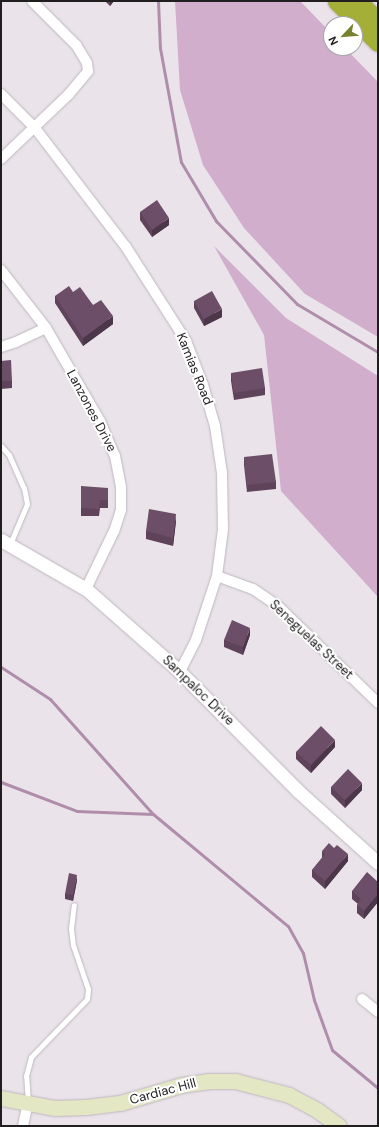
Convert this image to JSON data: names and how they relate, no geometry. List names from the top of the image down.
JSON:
{
  "streets": {
    "main road": ["Cardiac Hill"],
    "street": [
      "Kamias Road",
      "Lanzones Drive",
      "Seneguelas Street",
      "Sampaloc Drive"
    ]
  },
  "crossings": [
    ["Kamias Road", "Seneguelas Street"],
    ["Kamias Road", "Sampaloc Drive"],
    ["Lanzones Drive", "Sampaloc Drive"]
  ],
  "north": "bottom left"
}
